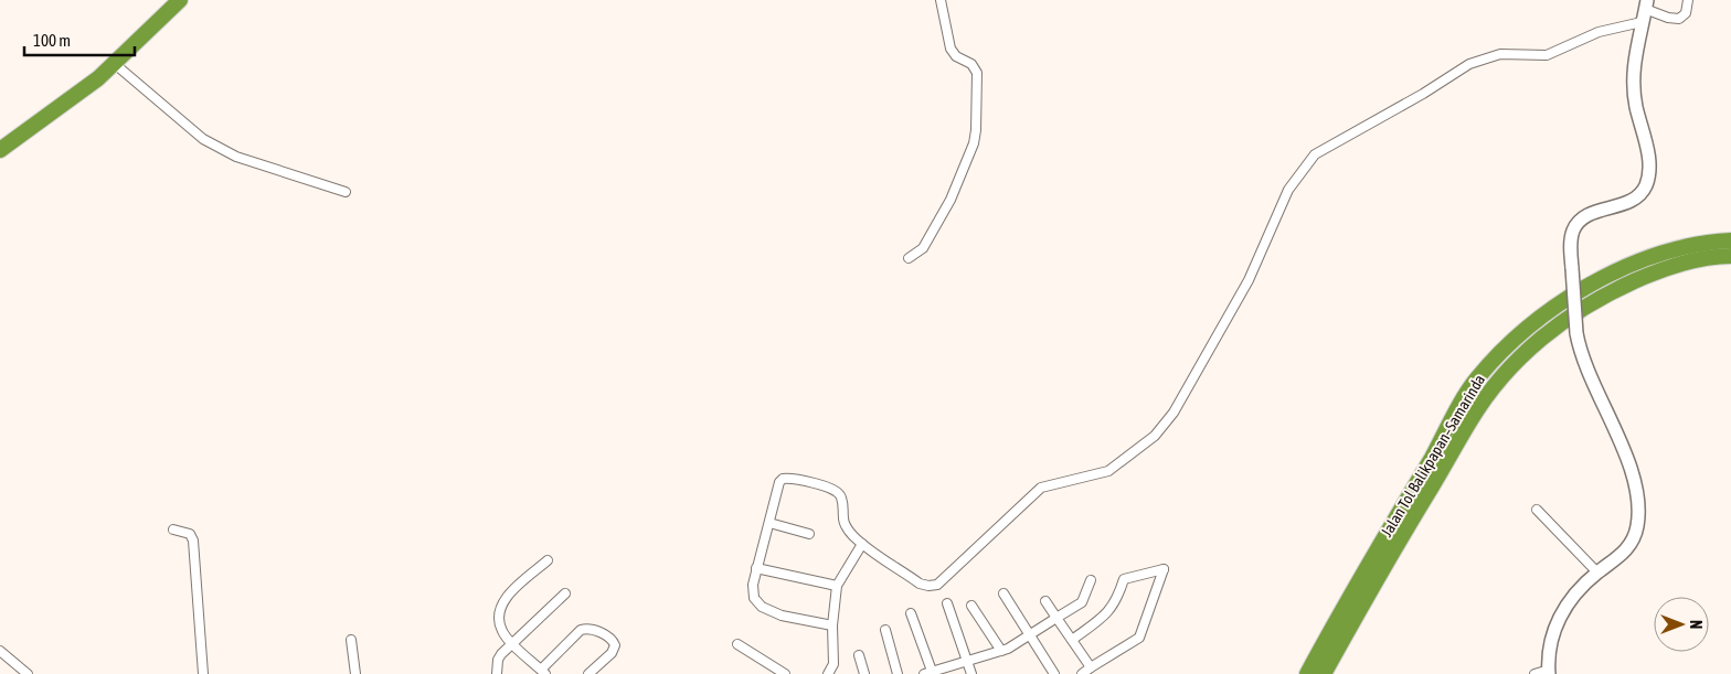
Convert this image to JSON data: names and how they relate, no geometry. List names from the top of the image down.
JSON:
{
  "streets": {
    "highway": ["Jalan Tol Balikpapan–Samarinda"]
  },
  "scale_bar": "100 m",
  "north": "right"
}
